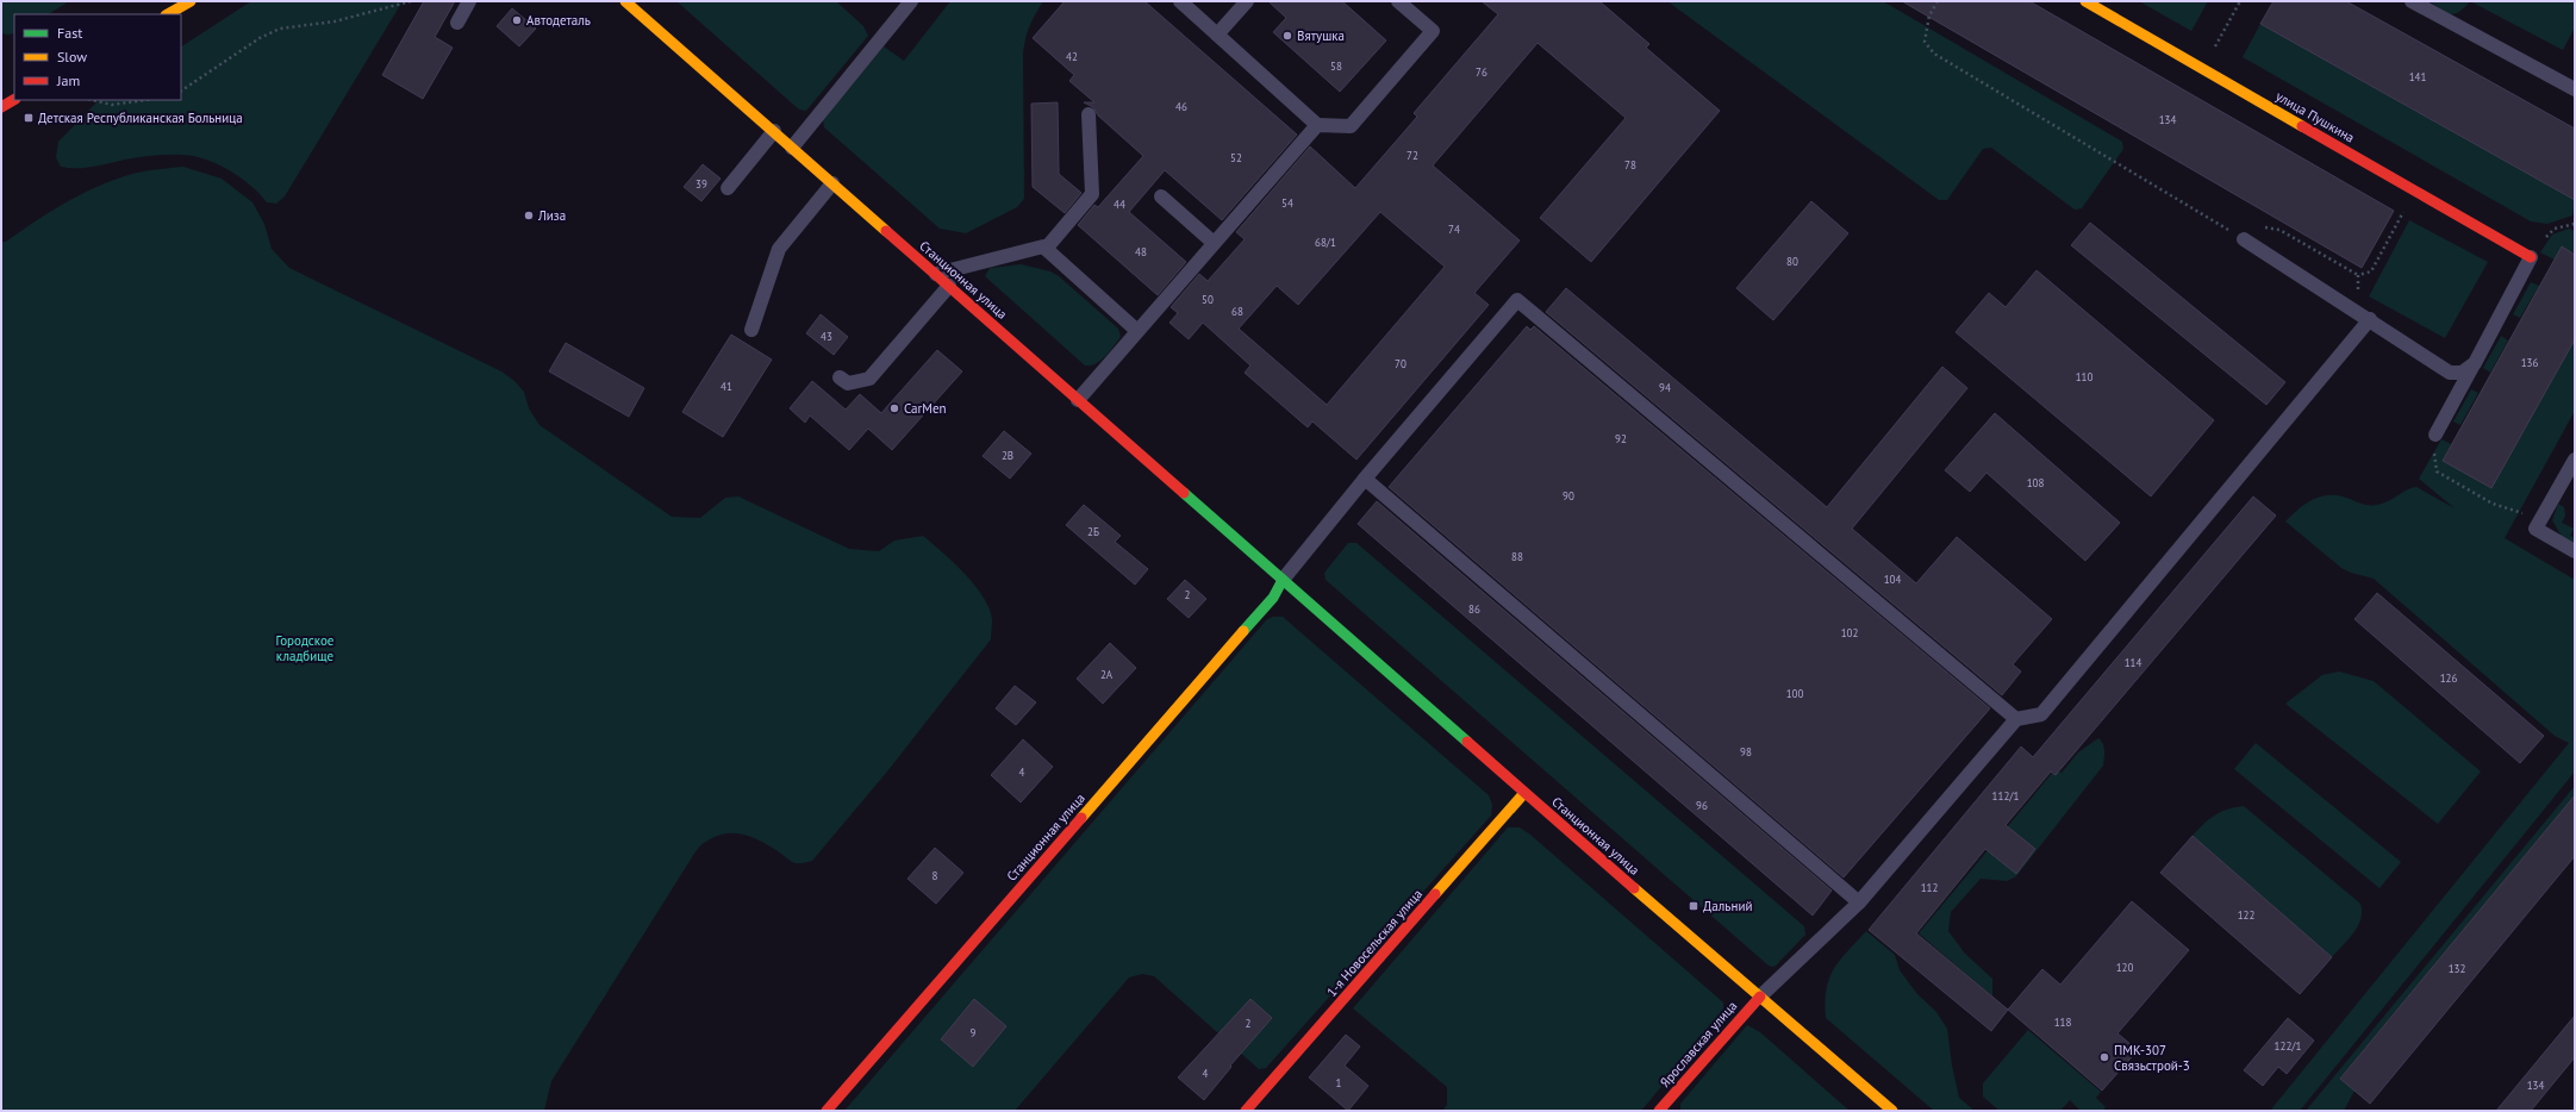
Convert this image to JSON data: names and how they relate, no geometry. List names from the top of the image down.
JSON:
{
  "streets": {
    "street": [
      "улица Пушкина",
      "Станционная улица",
      "1-я Новосельская улица",
      "Ярославская улица"
    ]
  },
  "crossings": [
    ["Станционная улица", "1-я Новосельская улица"],
    ["Станционная улица", "Ярославская улица"]
  ],
  "parks": ["Городское кладбище"],
  "places": {
    "other": [
      "Автодеталь",
      "Вятушка",
      "Лиза",
      "CarMen",
      "ПМК-307 Связьстрой-3"
    ],
    "transit": ["Детская Республиканская Больница", "Дальний"]
  },
  "house_numbers": [
    "42",
    "58",
    "76",
    "141",
    "46",
    "134",
    "72",
    "52",
    "78",
    "39",
    "54",
    "44",
    "74",
    "68/1",
    "48",
    "80",
    "50",
    "68",
    "43",
    "136",
    "70",
    "110",
    "41",
    "94",
    "92",
    "2В",
    "108",
    "90",
    "2Б",
    "88",
    "104",
    "2",
    "86",
    "102",
    "114",
    "2А",
    "126",
    "100",
    "98",
    "4",
    "112/1",
    "96",
    "8",
    "112",
    "122",
    "120",
    "132",
    "118",
    "2",
    "9",
    "122/1",
    "4",
    "1",
    "134"
  ],
  "legend": ["Fast", "Slow", "Jam"]
}
